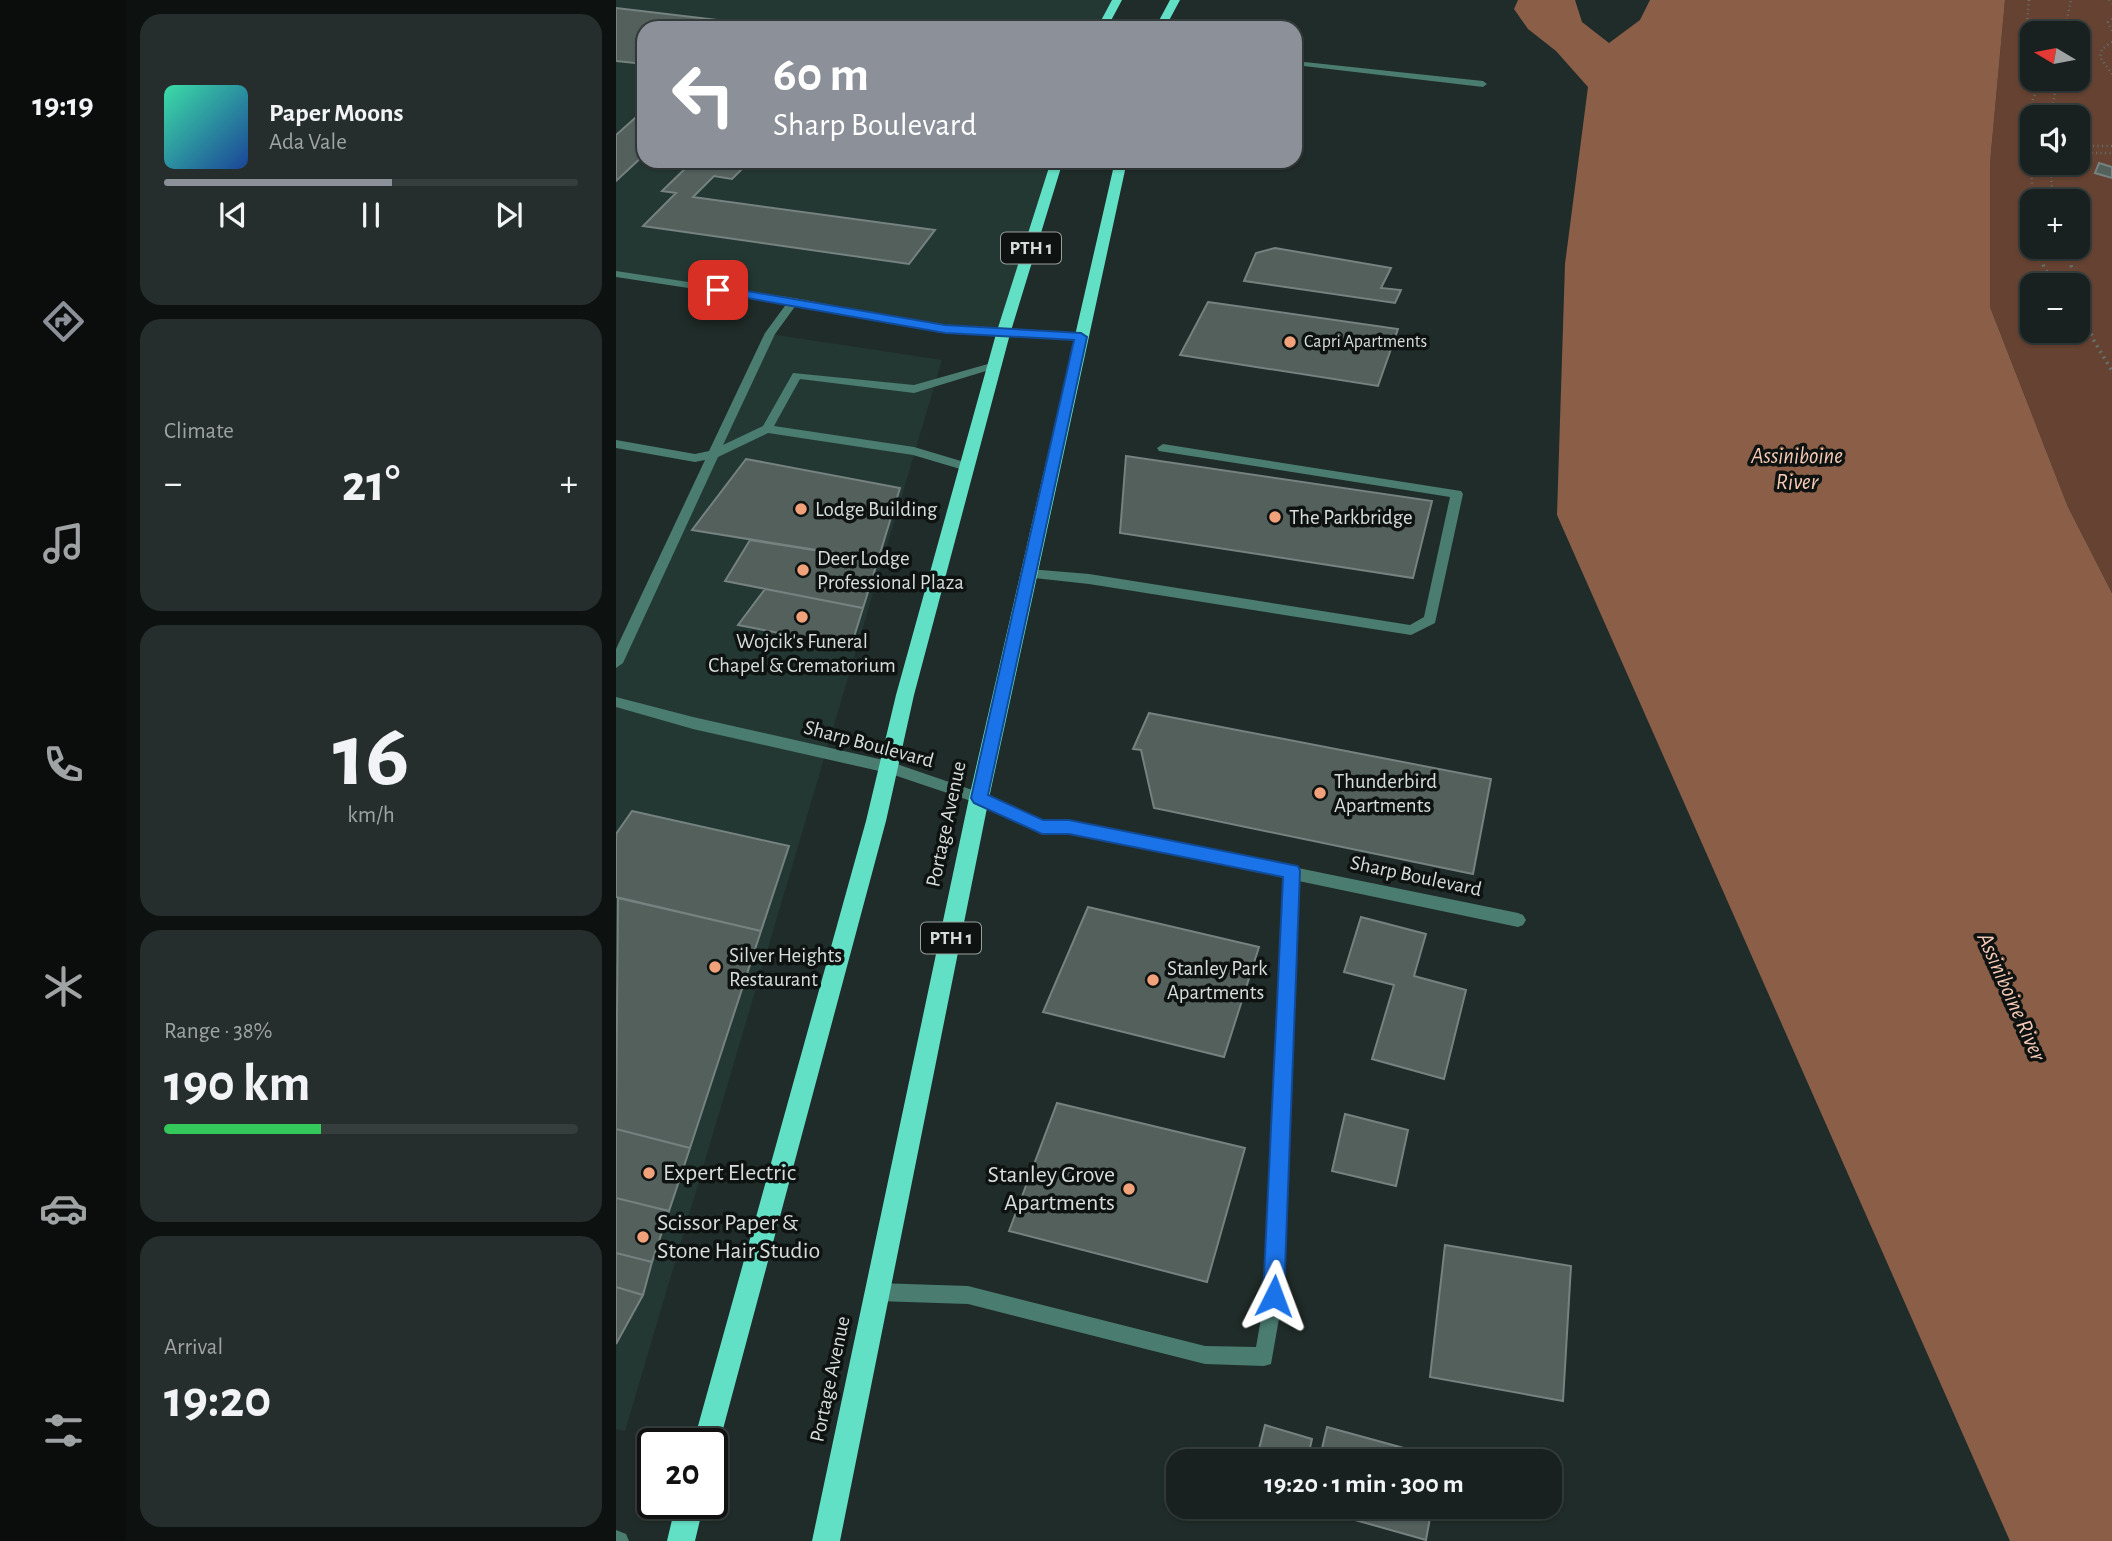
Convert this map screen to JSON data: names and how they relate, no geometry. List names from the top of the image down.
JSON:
{
  "streets": {
    "highway": ["PTH 1", "Portage Avenue"],
    "street": ["Sharp Boulevard"]
  },
  "crossings": [
    ["PTH 1", "Sharp Boulevard"],
    ["Sharp Boulevard", "Portage Avenue"]
  ],
  "water": ["Assiniboine River"],
  "places": [
    "Capri Apartments",
    "Lodge Building",
    "The Parkbridge",
    "Deer Lodge Professional Plaza",
    "Wojcik's Funeral Chapel & Crematorium",
    "Thunderbird Apartments",
    "Silver Heights Restaurant",
    "Stanley Park Apartments",
    "Expert Electric",
    "Stanley Grove Apartments",
    "Scissor Paper & Stone Hair Studio"
  ],
  "north": "left",
  "page": {
    "tabs": "19:19",
    "map_buttons": ["+", "−"],
    "turn": ["60 m", "Sharp Boulevard"],
    "song": ["Paper Moons", "Ada Vale"],
    "tile": [
      "Climate",
      ["16", "km/h"],
      ["Range · 38%", "190 km"],
      ["Arrival", "19:20"]
    ],
    "heat": ["−", "21°", "+"],
    "limit": "20",
    "trip": "19:20 · 1 min · 300 m"
  }
}
